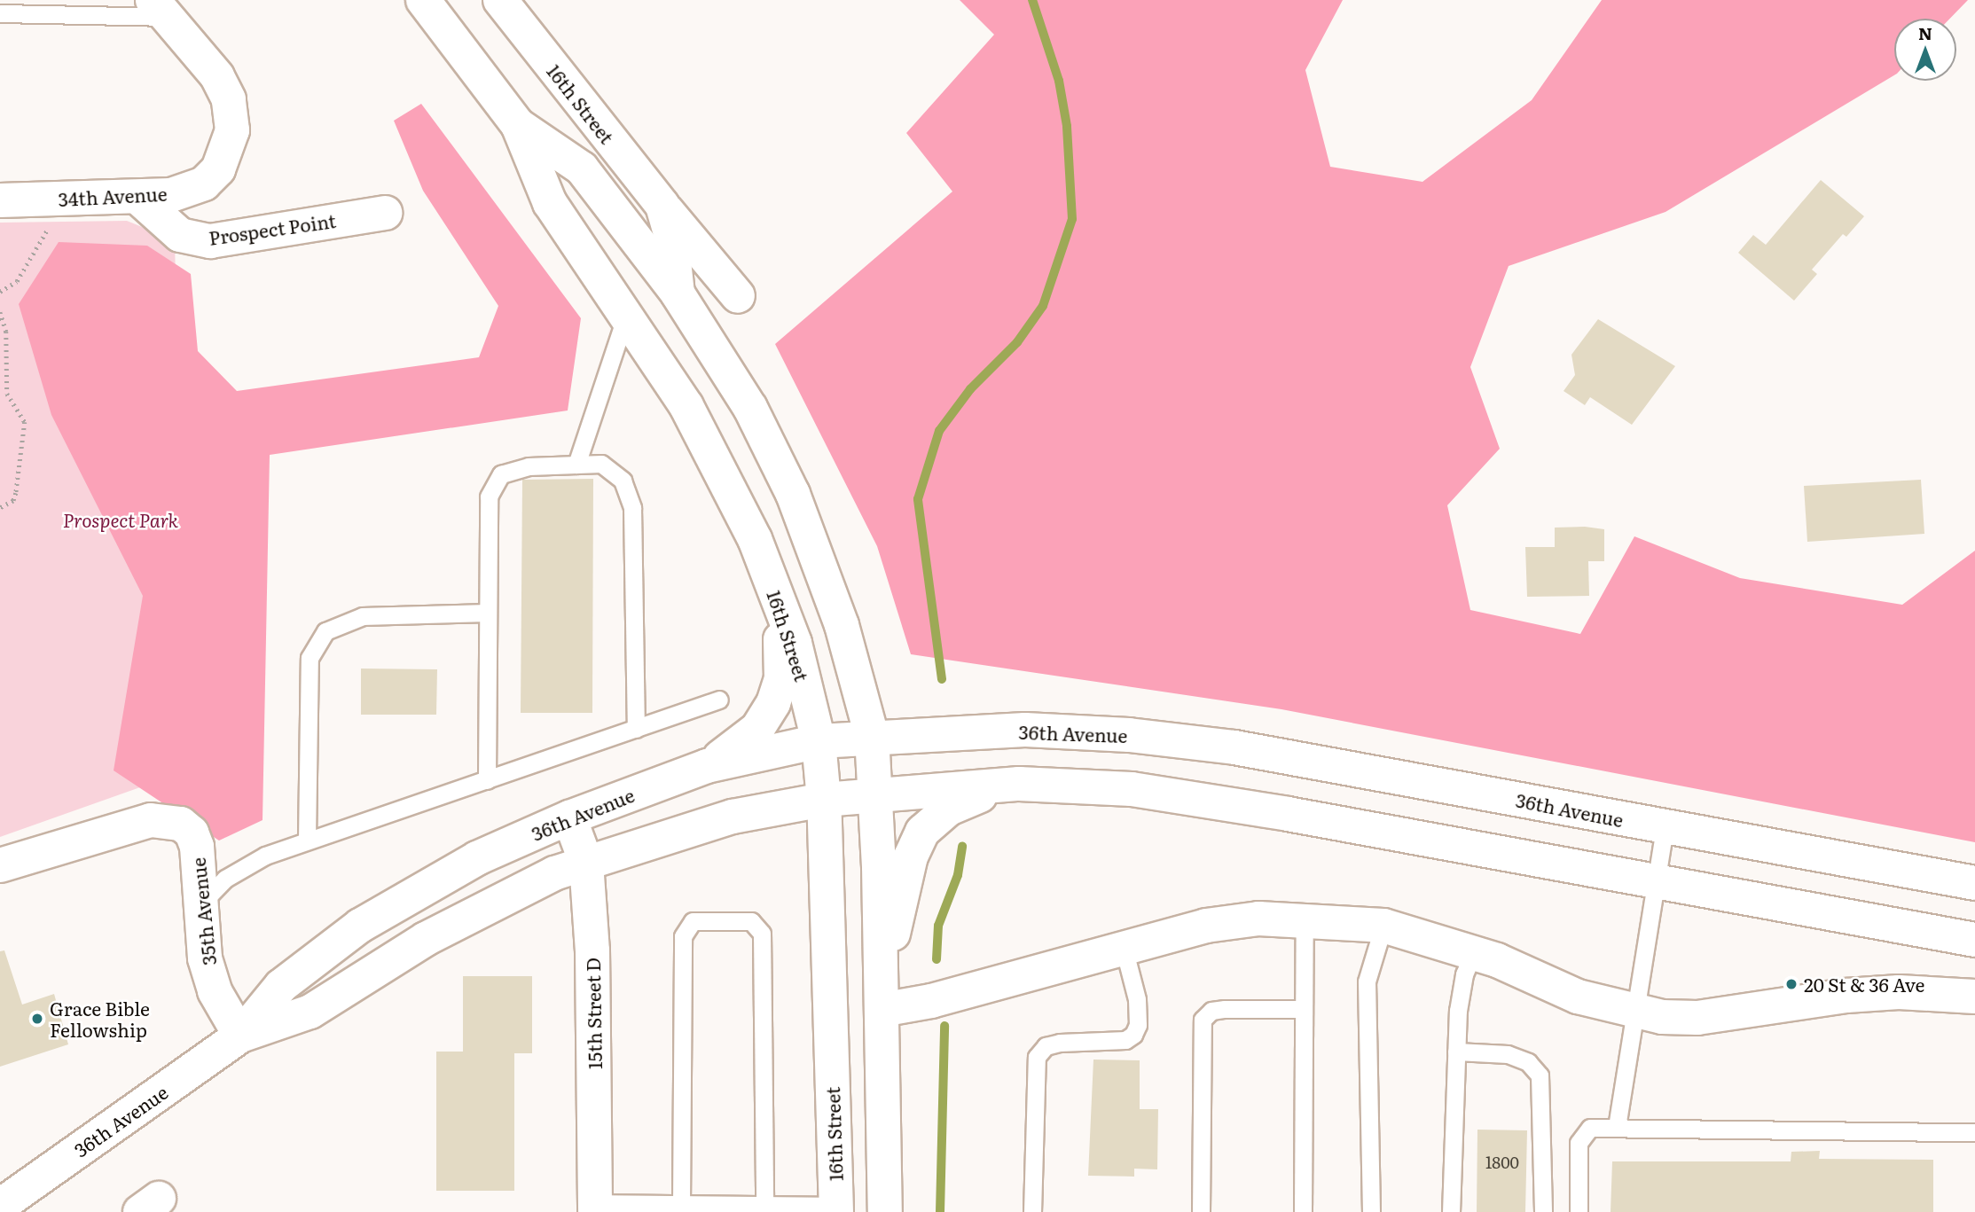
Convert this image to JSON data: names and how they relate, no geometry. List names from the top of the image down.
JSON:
{
  "streets": {
    "street": [
      "16th Street",
      "34th Avenue",
      "Prospect Point",
      "36th Avenue",
      "35th Avenue",
      "15th Street D"
    ]
  },
  "crossings": [
    ["16th Street", "36th Avenue"],
    ["34th Avenue", "Prospect Point"],
    ["36th Avenue", "35th Avenue"],
    ["36th Avenue", "15th Street D"]
  ],
  "parks": ["Prospect Park"],
  "places": ["20 St & 36 Ave", "Grace Bible Fellowship"],
  "house_numbers": ["1800"],
  "north": "top"
}
